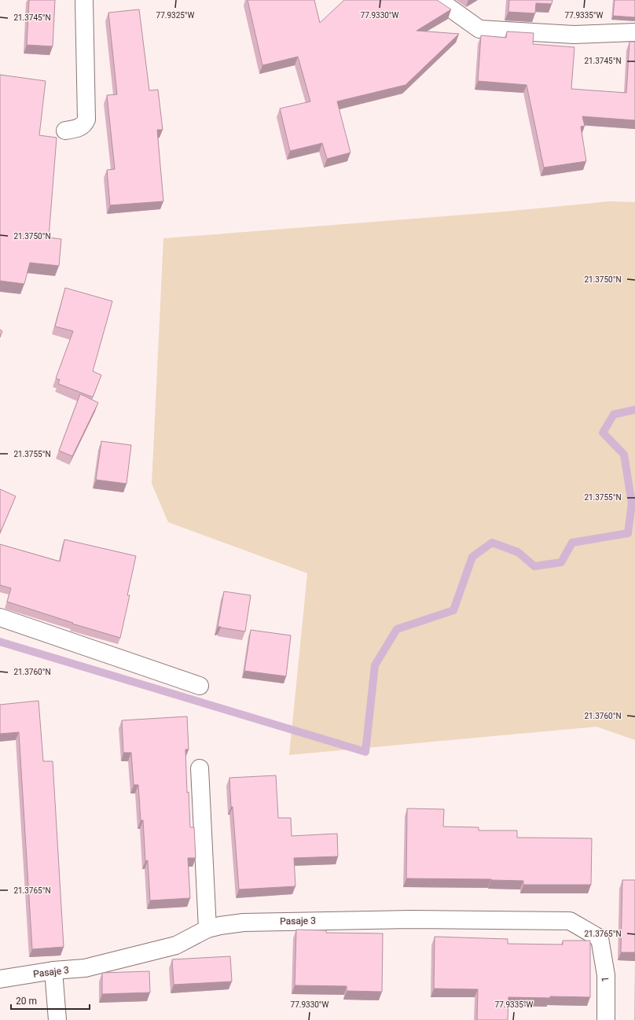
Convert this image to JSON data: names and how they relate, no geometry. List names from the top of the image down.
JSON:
{
  "streets": {
    "street": ["Pasaje 3", "1"]
  },
  "crossings": [
    ["Pasaje 3", "1"]
  ],
  "scale_bar": "20 m",
  "coordinates": [
    "77.9325°W",
    "77.9330°W",
    "77.9335°W",
    "21.3745°N",
    "21.3750°N",
    "21.3755°N",
    "21.3760°N",
    "21.3765°N"
  ]
}
